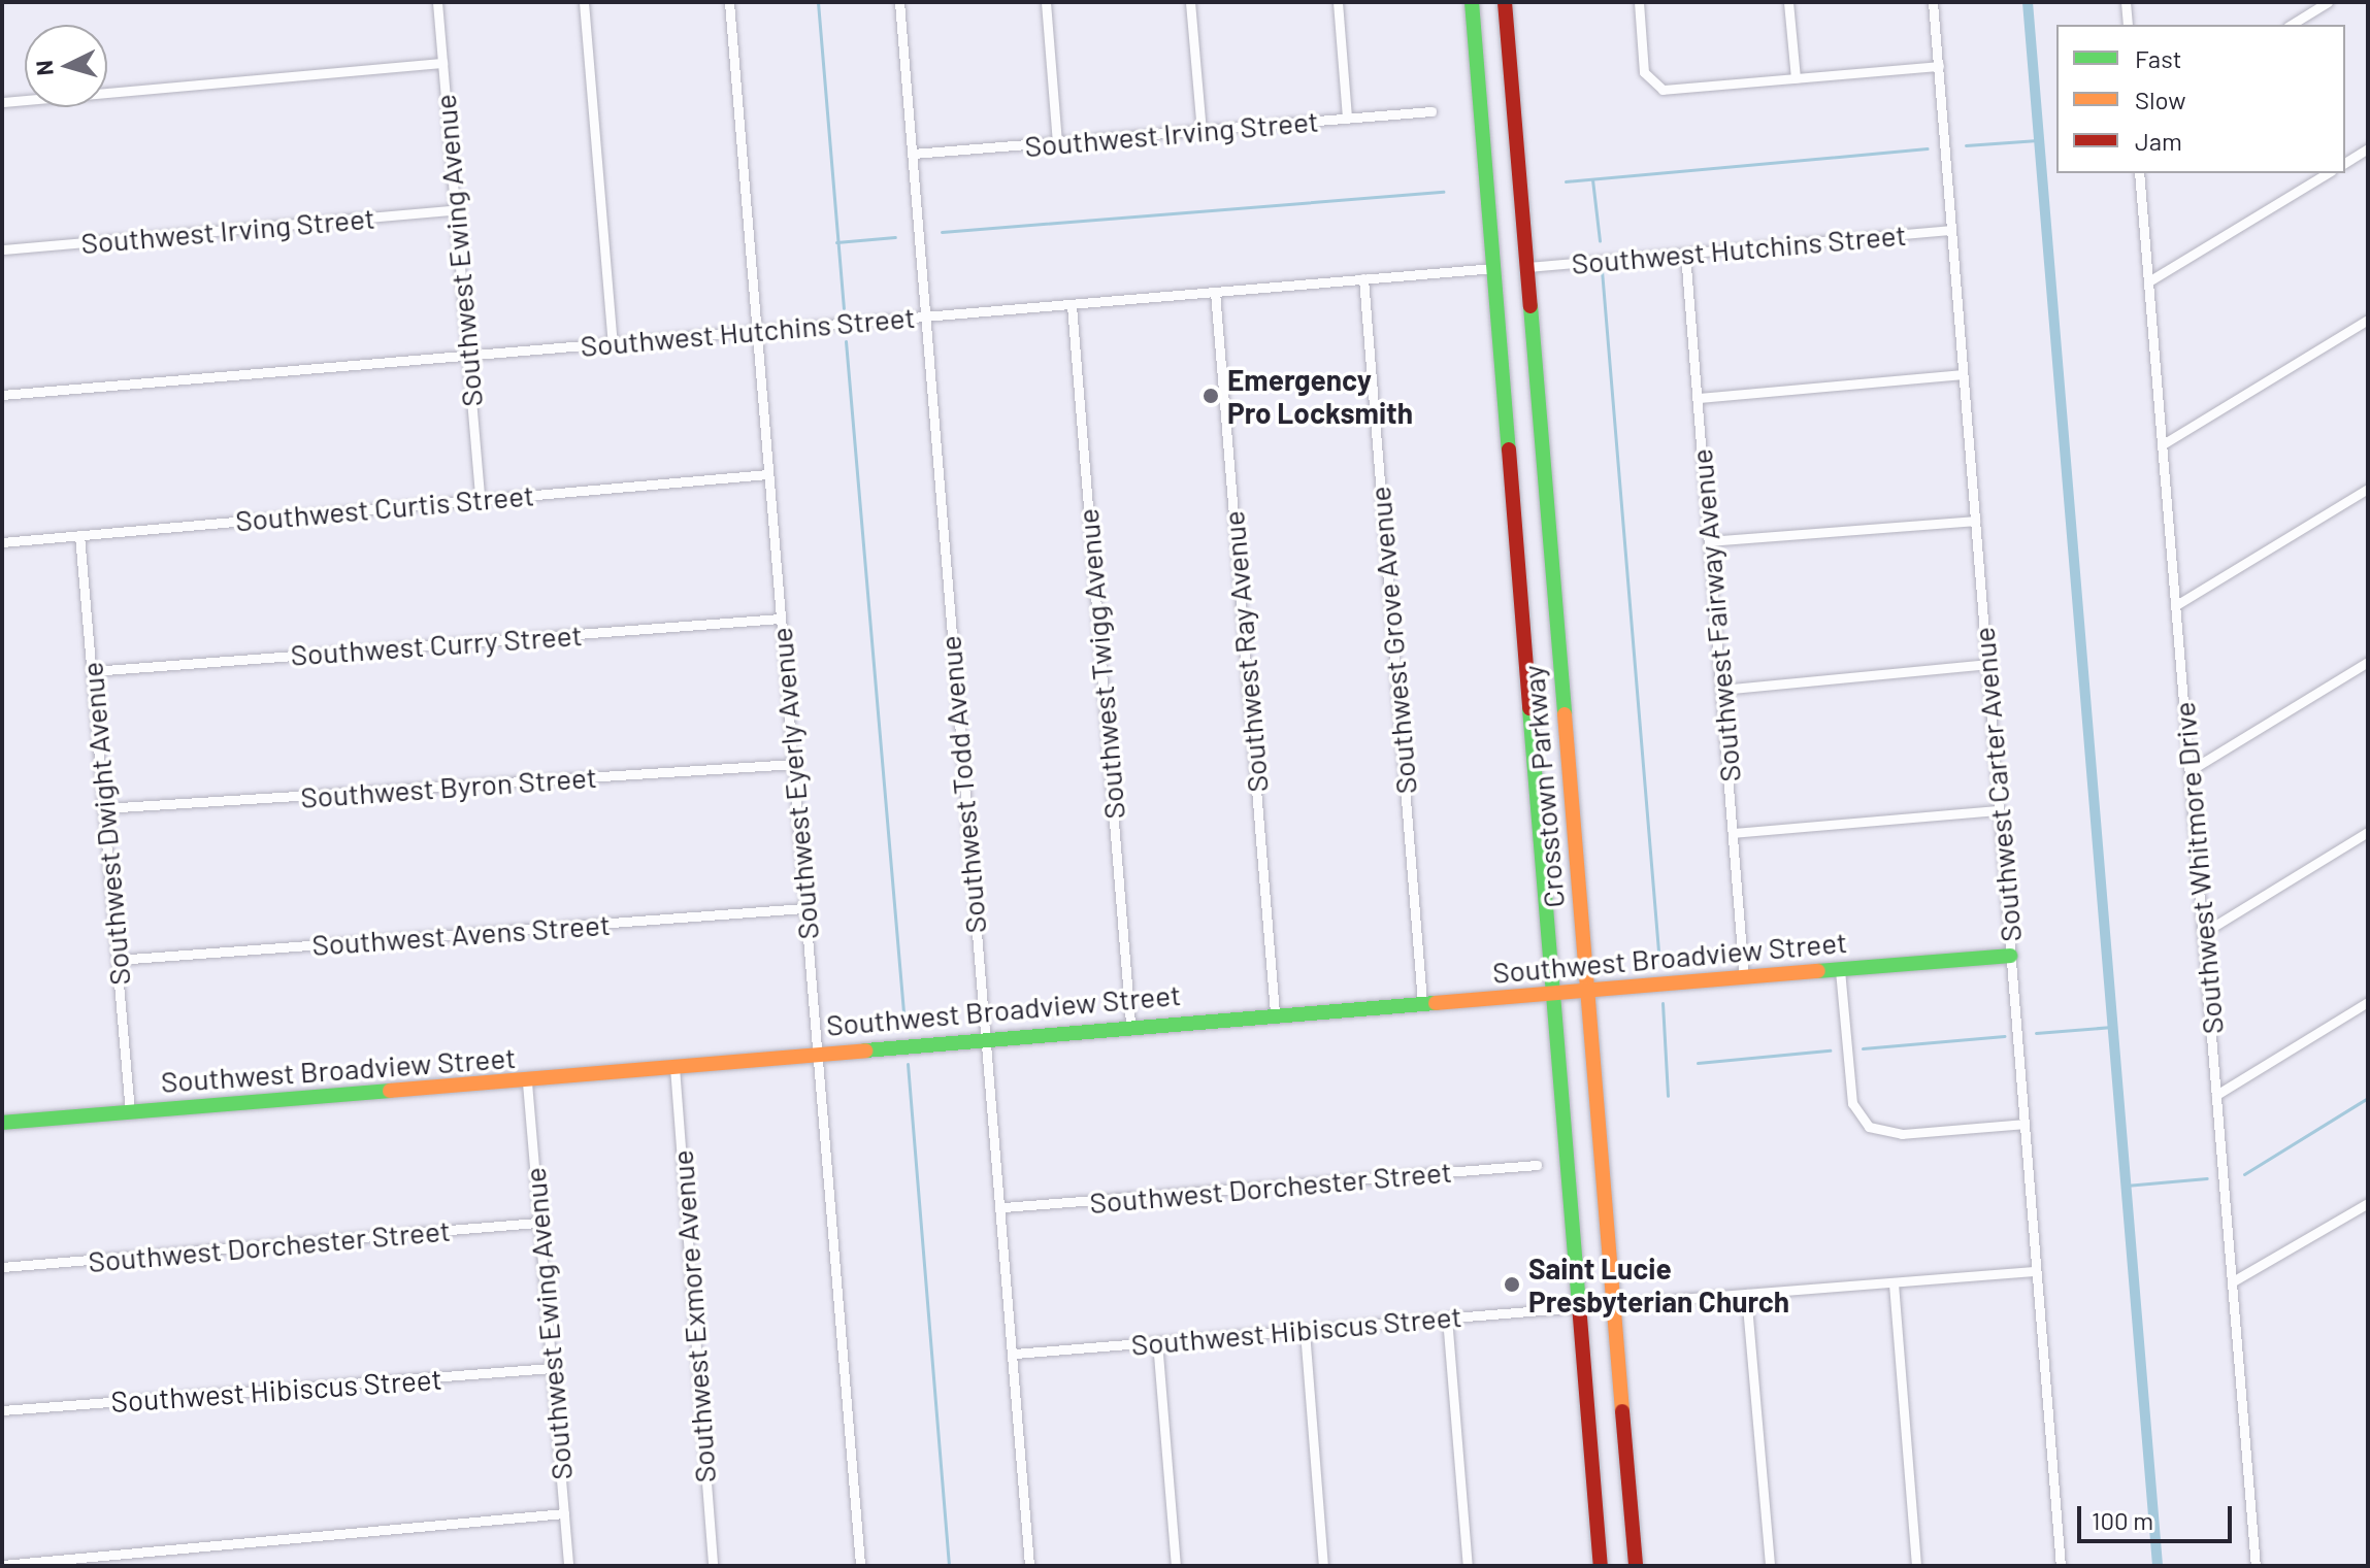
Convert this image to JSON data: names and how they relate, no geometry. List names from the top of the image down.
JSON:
{
  "streets": {
    "main road": ["Crosstown Parkway", "Southwest Broadview Street"],
    "street": [
      "Southwest Irving Street",
      "Southwest Hutchins Street",
      "Southwest Ewing Avenue",
      "Southwest Curtis Street",
      "Southwest Fairway Avenue",
      "Southwest Grove Avenue",
      "Southwest Curry Street",
      "Southwest Ray Avenue",
      "Southwest Twigg Avenue",
      "Southwest Eyerly Avenue",
      "Southwest Todd Avenue",
      "Southwest Carter Avenue",
      "Southwest Byron Street",
      "Southwest Dwight Avenue",
      "Southwest Whitmore Drive",
      "Southwest Avens Street",
      "Southwest Dorchester Street",
      "Southwest Exmore Avenue",
      "Southwest Hibiscus Street"
    ]
  },
  "crossings": [
    ["Southwest Irving Street", "Southwest Ewing Avenue"],
    ["Southwest Irving Street", "Southwest Todd Avenue"],
    ["Southwest Hutchins Street", "Southwest Ewing Avenue"],
    ["Southwest Hutchins Street", "Southwest Fairway Avenue"],
    ["Southwest Hutchins Street", "Southwest Grove Avenue"],
    ["Southwest Hutchins Street", "Southwest Ray Avenue"],
    ["Southwest Hutchins Street", "Southwest Twigg Avenue"],
    ["Southwest Hutchins Street", "Southwest Eyerly Avenue"],
    ["Southwest Hutchins Street", "Southwest Todd Avenue"],
    ["Southwest Hutchins Street", "Southwest Carter Avenue"],
    ["Southwest Hutchins Street", "Crosstown Parkway"],
    ["Southwest Ewing Avenue", "Southwest Curtis Street"],
    ["Southwest Ewing Avenue", "Southwest Broadview Street"],
    ["Southwest Ewing Avenue", "Southwest Dorchester Street"],
    ["Southwest Ewing Avenue", "Southwest Hibiscus Street"],
    ["Southwest Curtis Street", "Southwest Eyerly Avenue"],
    ["Southwest Curtis Street", "Southwest Dwight Avenue"],
    ["Southwest Fairway Avenue", "Southwest Broadview Street"],
    ["Southwest Grove Avenue", "Southwest Broadview Street"],
    ["Southwest Curry Street", "Southwest Eyerly Avenue"],
    ["Southwest Curry Street", "Southwest Dwight Avenue"],
    ["Southwest Ray Avenue", "Southwest Broadview Street"],
    ["Southwest Twigg Avenue", "Southwest Broadview Street"],
    ["Southwest Eyerly Avenue", "Southwest Byron Street"],
    ["Southwest Eyerly Avenue", "Southwest Avens Street"],
    ["Southwest Eyerly Avenue", "Southwest Broadview Street"],
    ["Southwest Todd Avenue", "Southwest Broadview Street"],
    ["Southwest Todd Avenue", "Southwest Dorchester Street"],
    ["Southwest Todd Avenue", "Southwest Hibiscus Street"],
    ["Southwest Carter Avenue", "Southwest Broadview Street"],
    ["Southwest Byron Street", "Southwest Dwight Avenue"],
    ["Crosstown Parkway", "Southwest Broadview Street"],
    ["Crosstown Parkway", "Southwest Hibiscus Street"],
    ["Southwest Dwight Avenue", "Southwest Avens Street"],
    ["Southwest Dwight Avenue", "Southwest Broadview Street"],
    ["Southwest Broadview Street", "Southwest Exmore Avenue"]
  ],
  "places": ["Emergency Pro Locksmith", "Saint Lucie Presbyterian Church"],
  "legend": ["Fast", "Slow", "Jam"],
  "scale_bar": "100 m",
  "north": "left"
}
